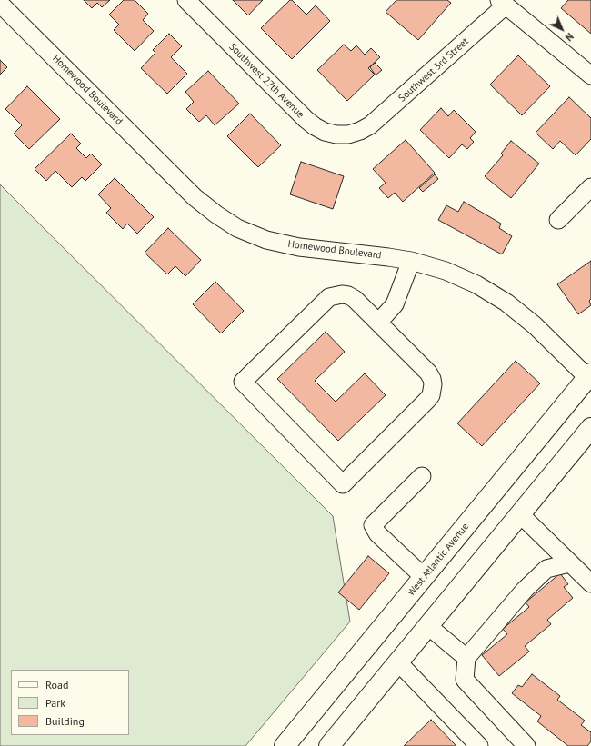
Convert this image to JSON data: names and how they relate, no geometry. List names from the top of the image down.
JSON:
{
  "streets": {
    "main road": ["West Atlantic Avenue"],
    "street": ["Southwest 3rd Street", "Southwest 27th Avenue", "Homewood Boulevard"]
  },
  "crossings": [
    ["Southwest 3rd Street", "Southwest 27th Avenue"],
    ["Homewood Boulevard", "West Atlantic Avenue"]
  ],
  "legend": ["Road", "Park", "Building"],
  "north": "bottom right"
}
